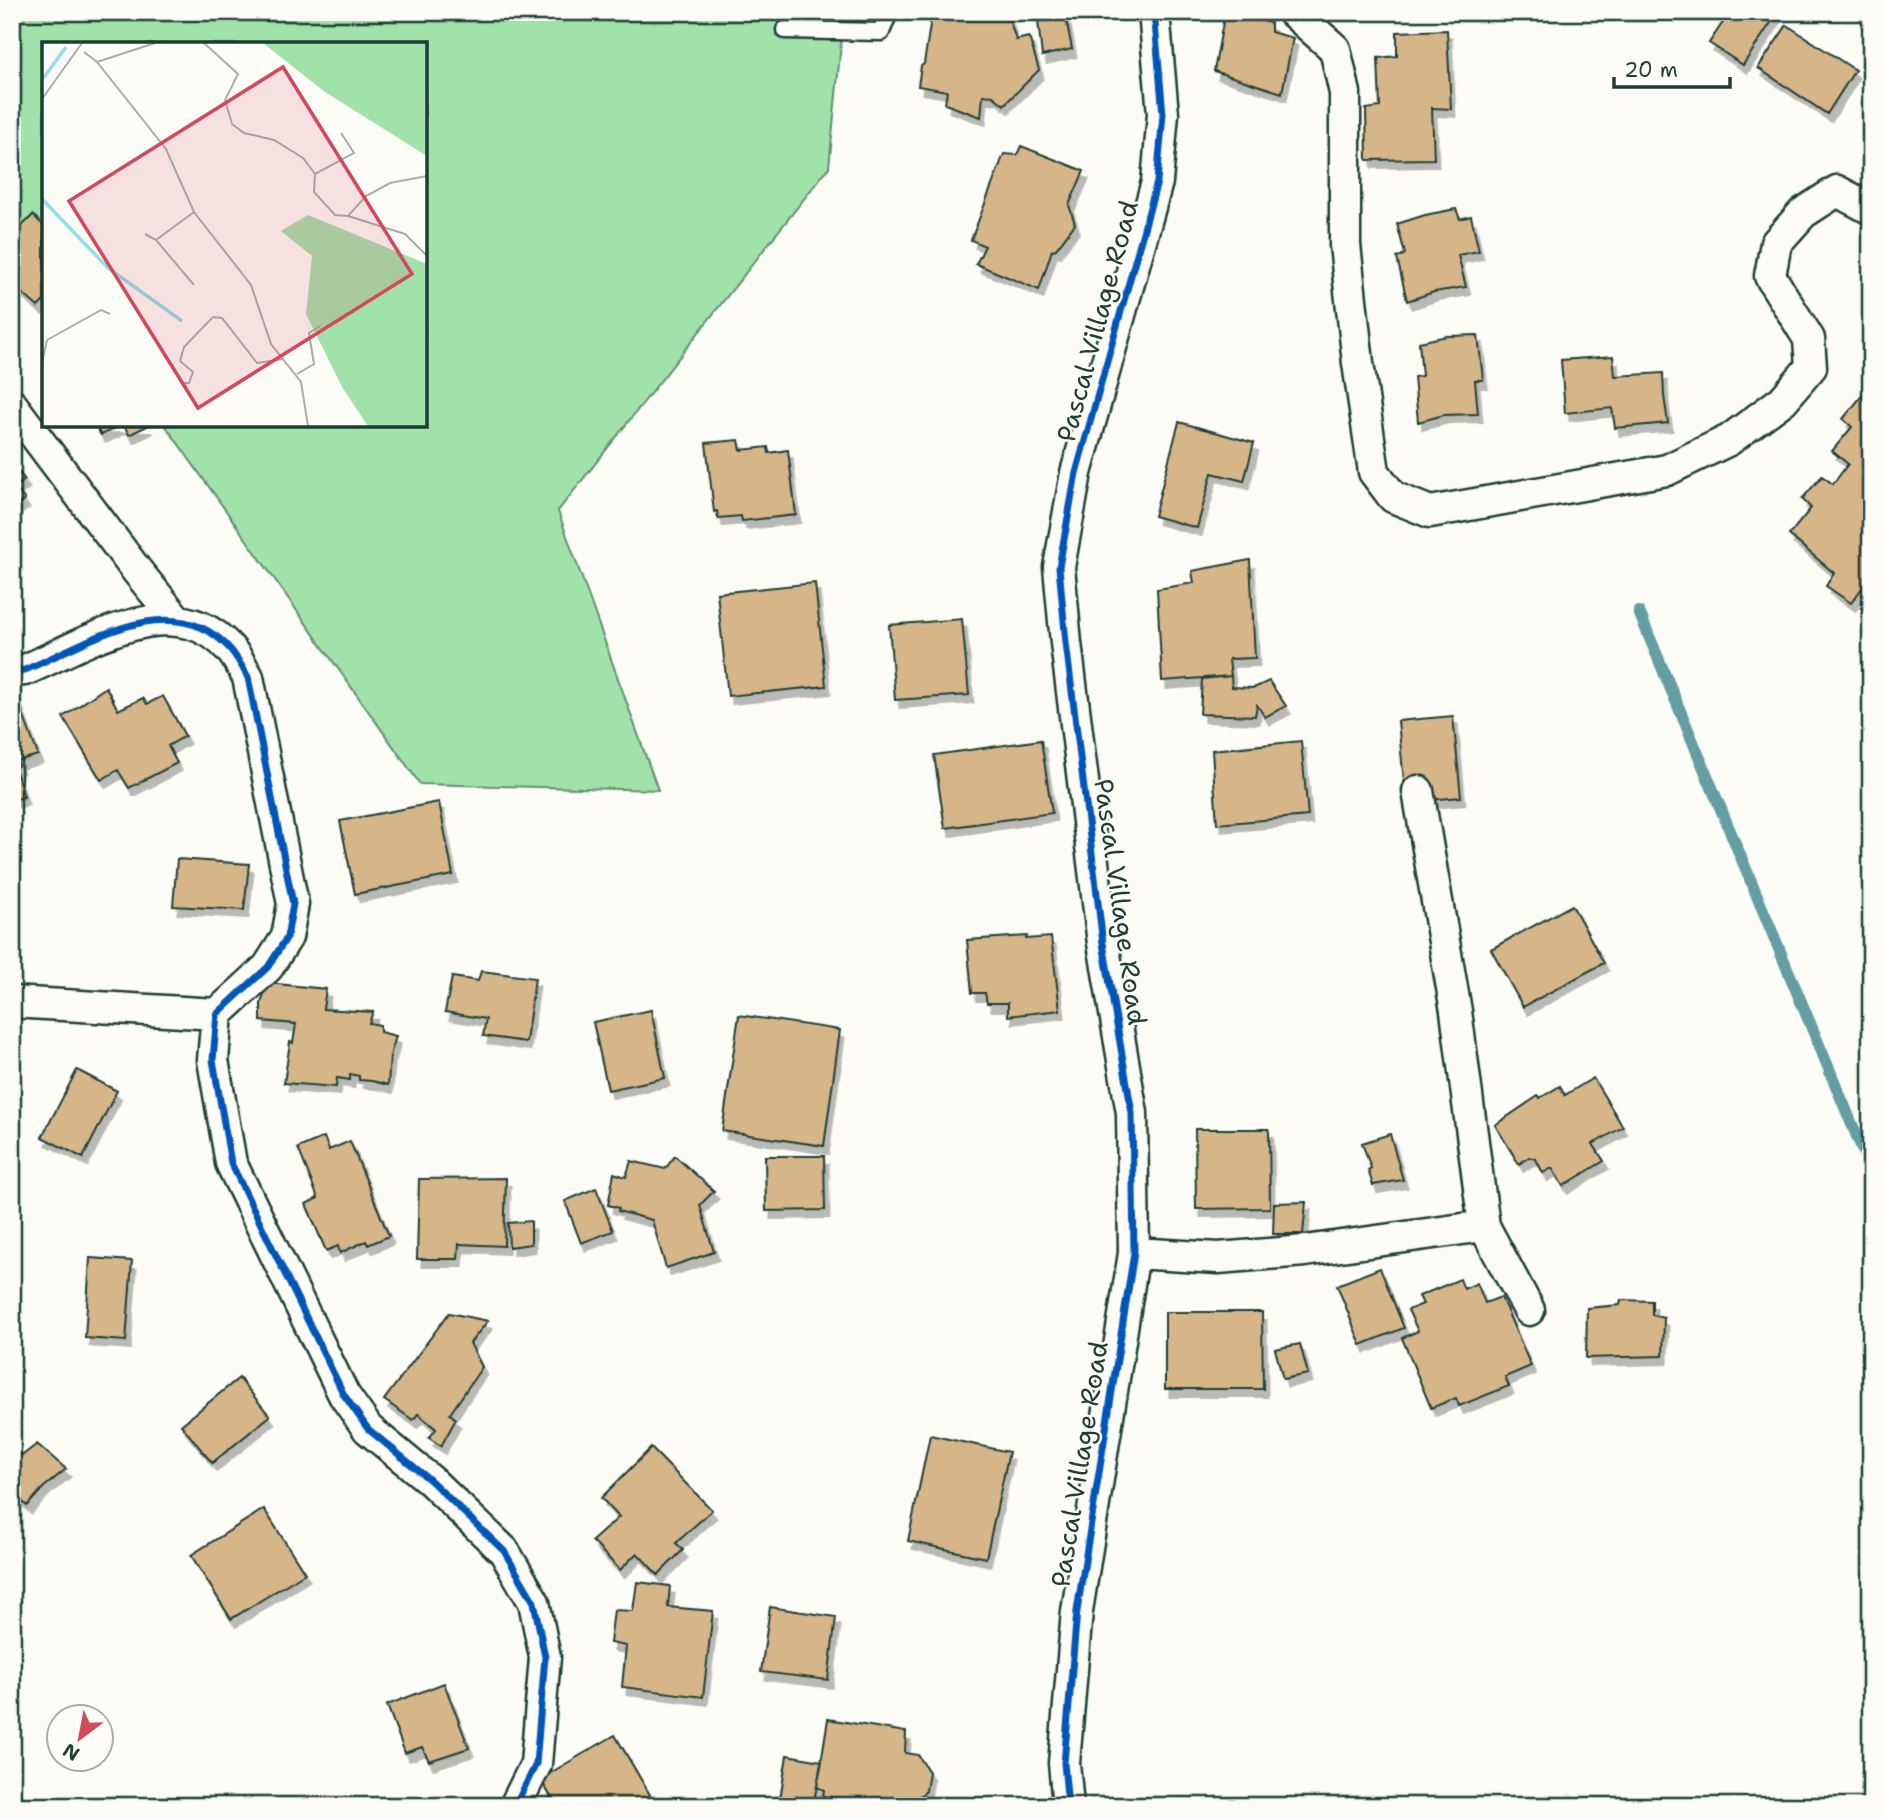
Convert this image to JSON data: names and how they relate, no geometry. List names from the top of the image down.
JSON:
{
  "streets": {
    "street": ["Pascal Village Road"]
  },
  "scale_bar": "20 m",
  "north": "bottom left"
}
